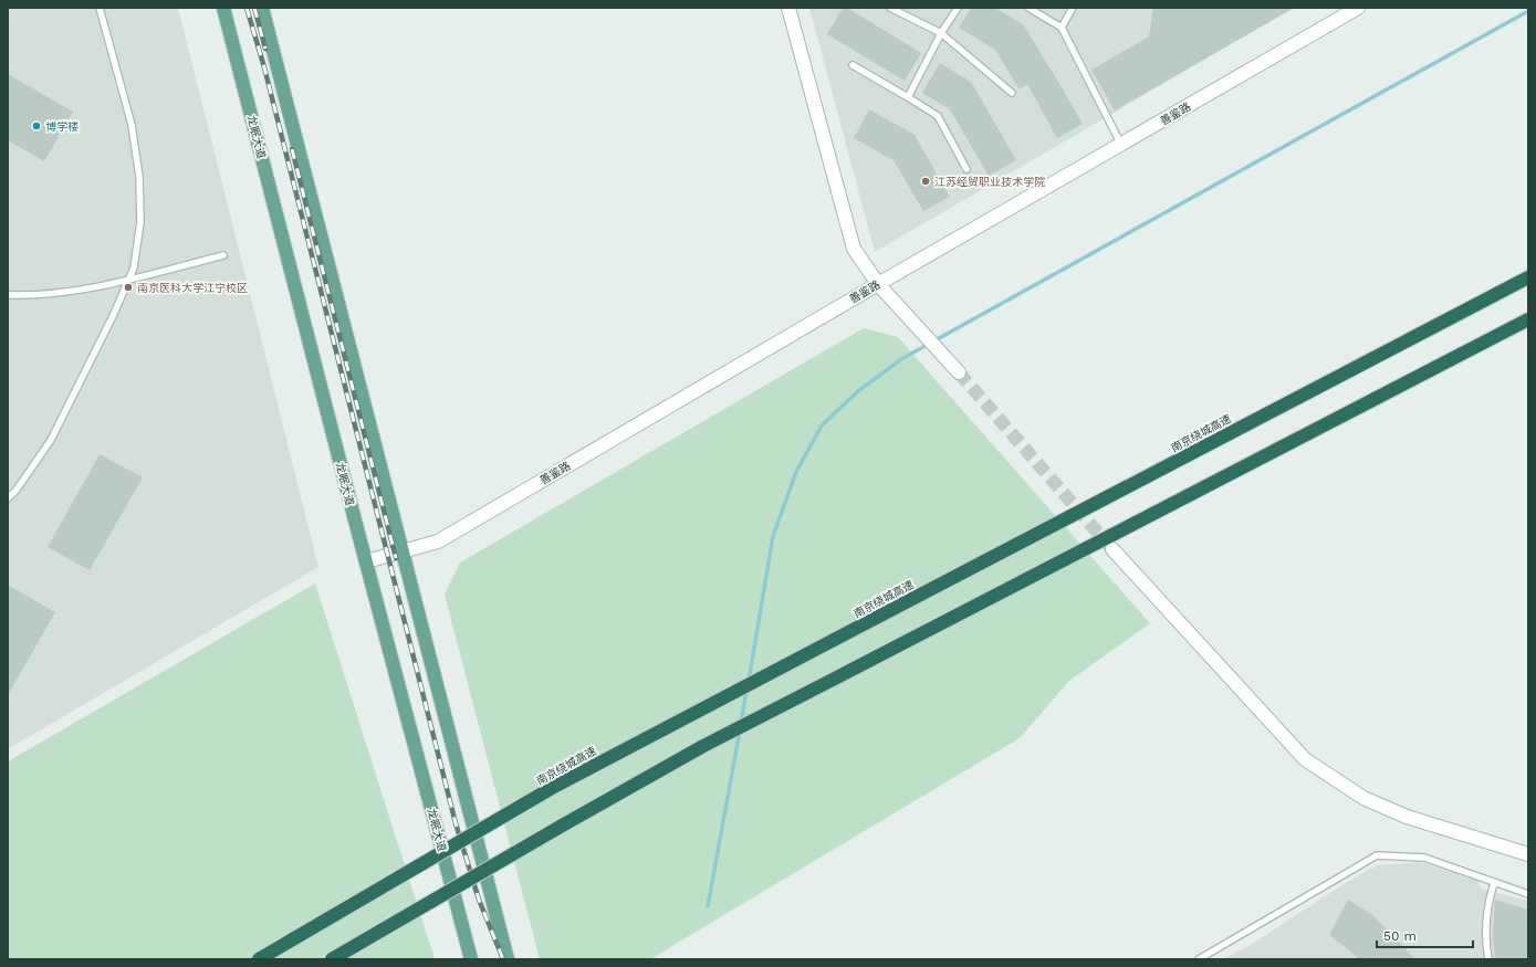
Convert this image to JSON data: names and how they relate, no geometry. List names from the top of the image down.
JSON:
{
  "streets": {
    "highway": ["南京绕城高速"],
    "main road": ["龙眠大道"],
    "street": ["善鉴路"]
  },
  "crossings": [
    ["善鉴路", "龙眠大道"]
  ],
  "places": ["博学楼", "江苏经贸职业技术学院", "南京医科大学江宁校区"],
  "scale_bar": "50 m"
}
